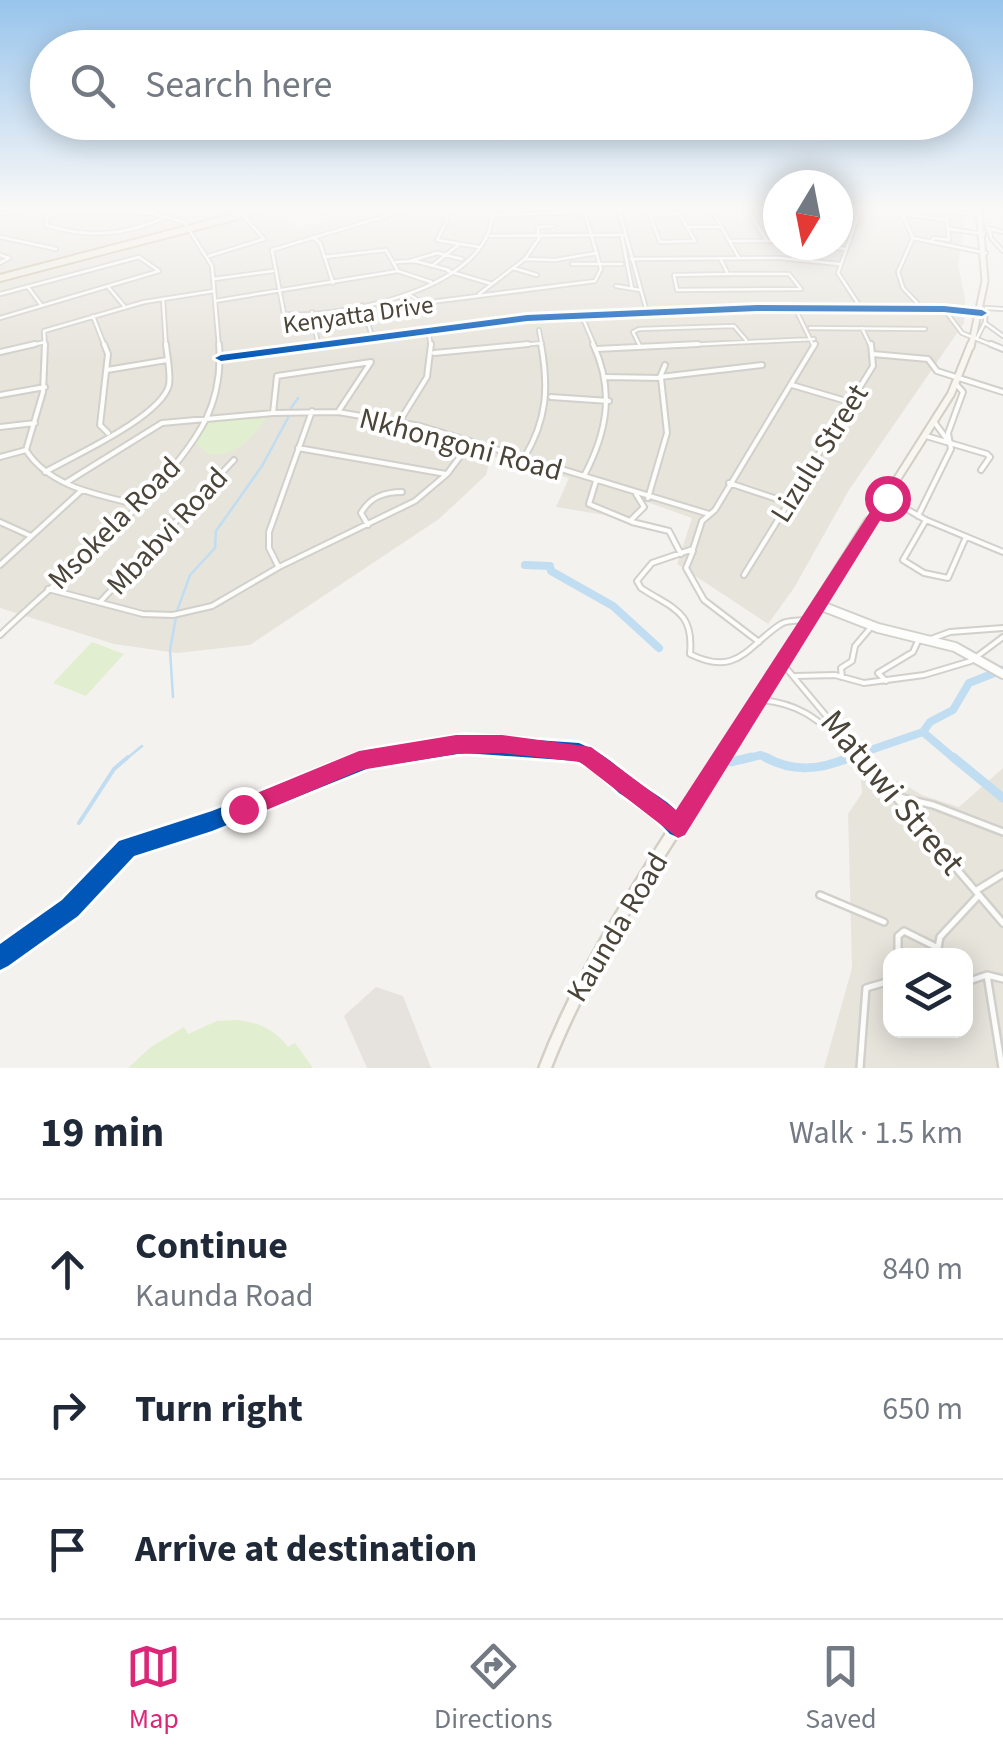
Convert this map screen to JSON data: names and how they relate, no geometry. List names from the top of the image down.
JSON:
{
  "streets": {
    "main road": ["Kaunda Road"],
    "street": [
      "Kenyatta Drive",
      "Nkhongoni Road",
      "Lizulu Street",
      "Msokela Road",
      "Mbabvi Road",
      "Matuwi Street"
    ]
  },
  "crossings": [
    ["Kenyatta Drive", "Msokela Road"],
    ["Kenyatta Drive", "Kaunda Road"],
    ["Nkhongoni Road", "Msokela Road"],
    ["Matuwi Street", "Kaunda Road"]
  ],
  "north": "bottom",
  "page": {
    "search": "Search here",
    "heading": ["19 min", "Walk · 1.5 km"],
    "list": [
      ["Continue", "Kaunda Road", "840 m"],
      ["Turn right", "650 m"],
      "Arrive at destination"
    ],
    "nav": ["Map", "Directions", "Saved"]
  }
}
